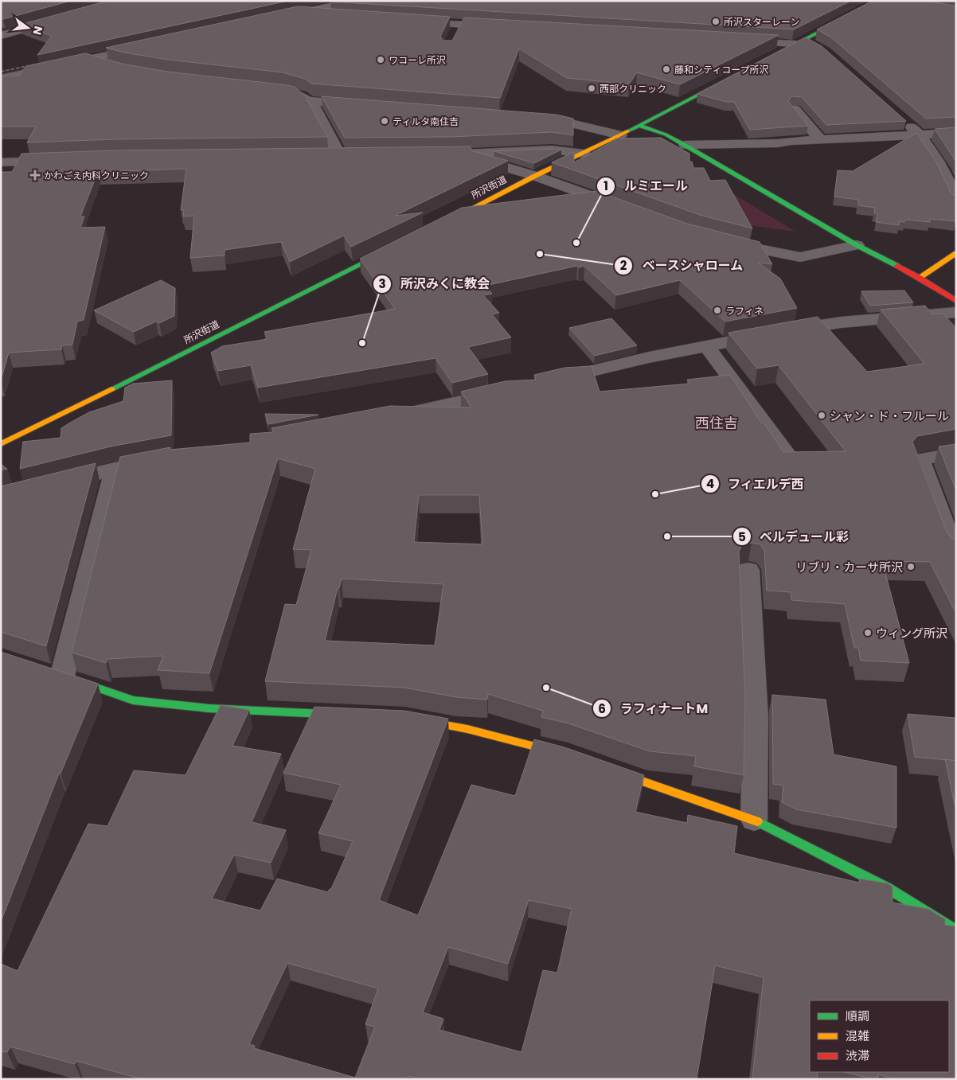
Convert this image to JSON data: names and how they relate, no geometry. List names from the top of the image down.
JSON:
{
  "streets": {
    "main road": ["所沢街道"]
  },
  "districts": ["西住吉"],
  "places": {
    "other": [
      "所沢スターレーン",
      "ワコーレ所沢",
      "藤和シティコープ所沢",
      "西部クリニック",
      "ティルタ南住吉",
      "ルミエール",
      "ベースシャローム",
      "ラフィネ",
      "所沢みくに教会",
      "シャン・ド・フルール",
      "フィエルデ西",
      "ベルデュール彩",
      "リブリ・カーサ所沢",
      "ウィング所沢",
      "ラフィナートM"
    ],
    "health": ["かわごえ内科クリニック"]
  },
  "legend": ["順調", "混雑", "渋滞"],
  "north": "right"
}
